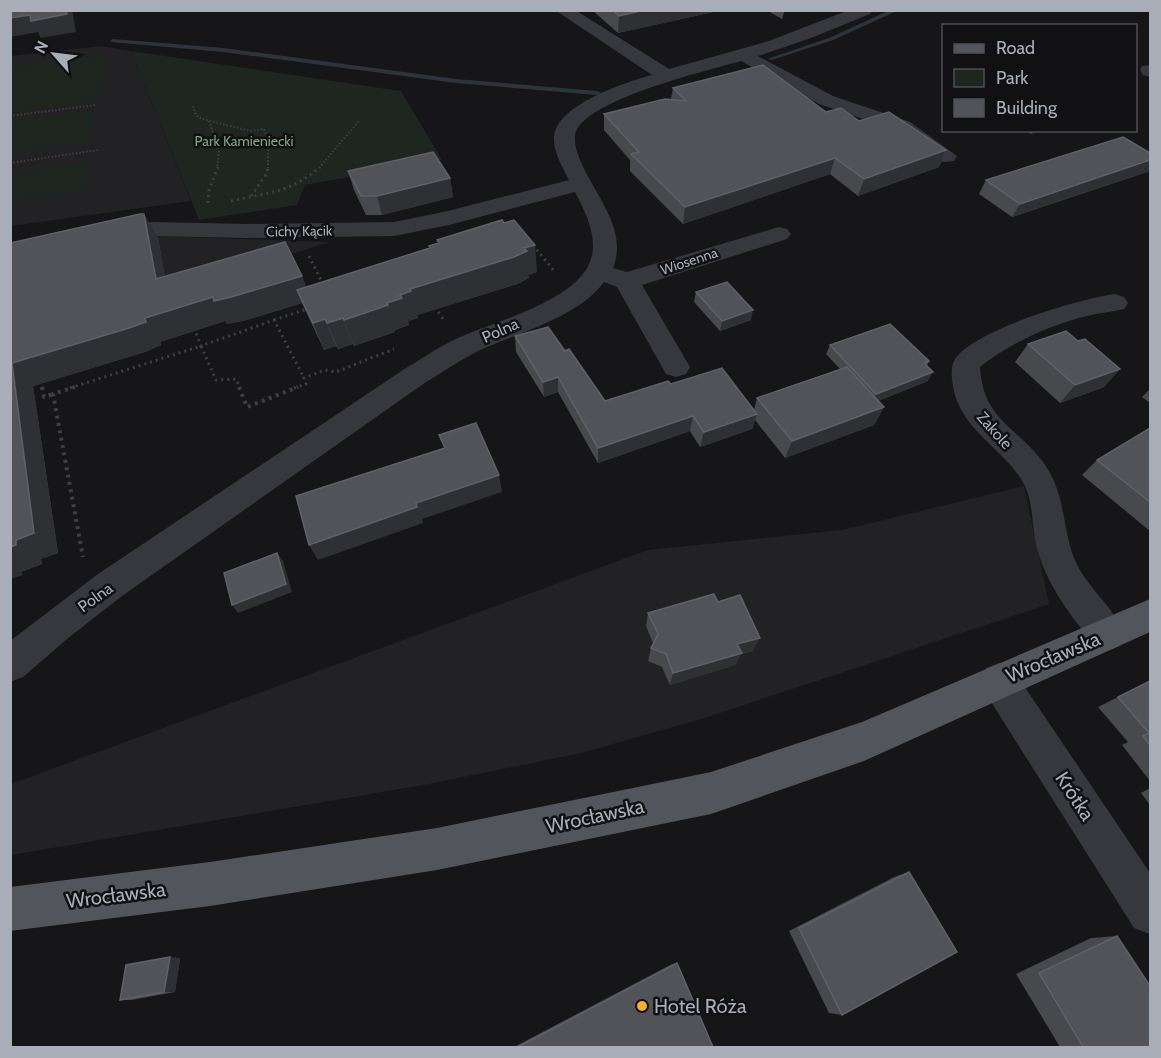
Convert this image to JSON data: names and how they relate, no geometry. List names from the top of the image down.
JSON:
{
  "streets": {
    "main road": ["Wrocławska"],
    "street": [
      "Cichy Kącik",
      "Wiosenna",
      "Polna",
      "Zakole",
      "Krótka"
    ]
  },
  "crossings": [
    ["Wiosenna", "Polna"],
    ["Zakole", "Wrocławska"],
    ["Wrocławska", "Krótka"]
  ],
  "parks": ["Park Kamieniecki"],
  "places": ["Hotel Róża"],
  "legend": ["Road", "Park", "Building"],
  "north": "top left"
}
